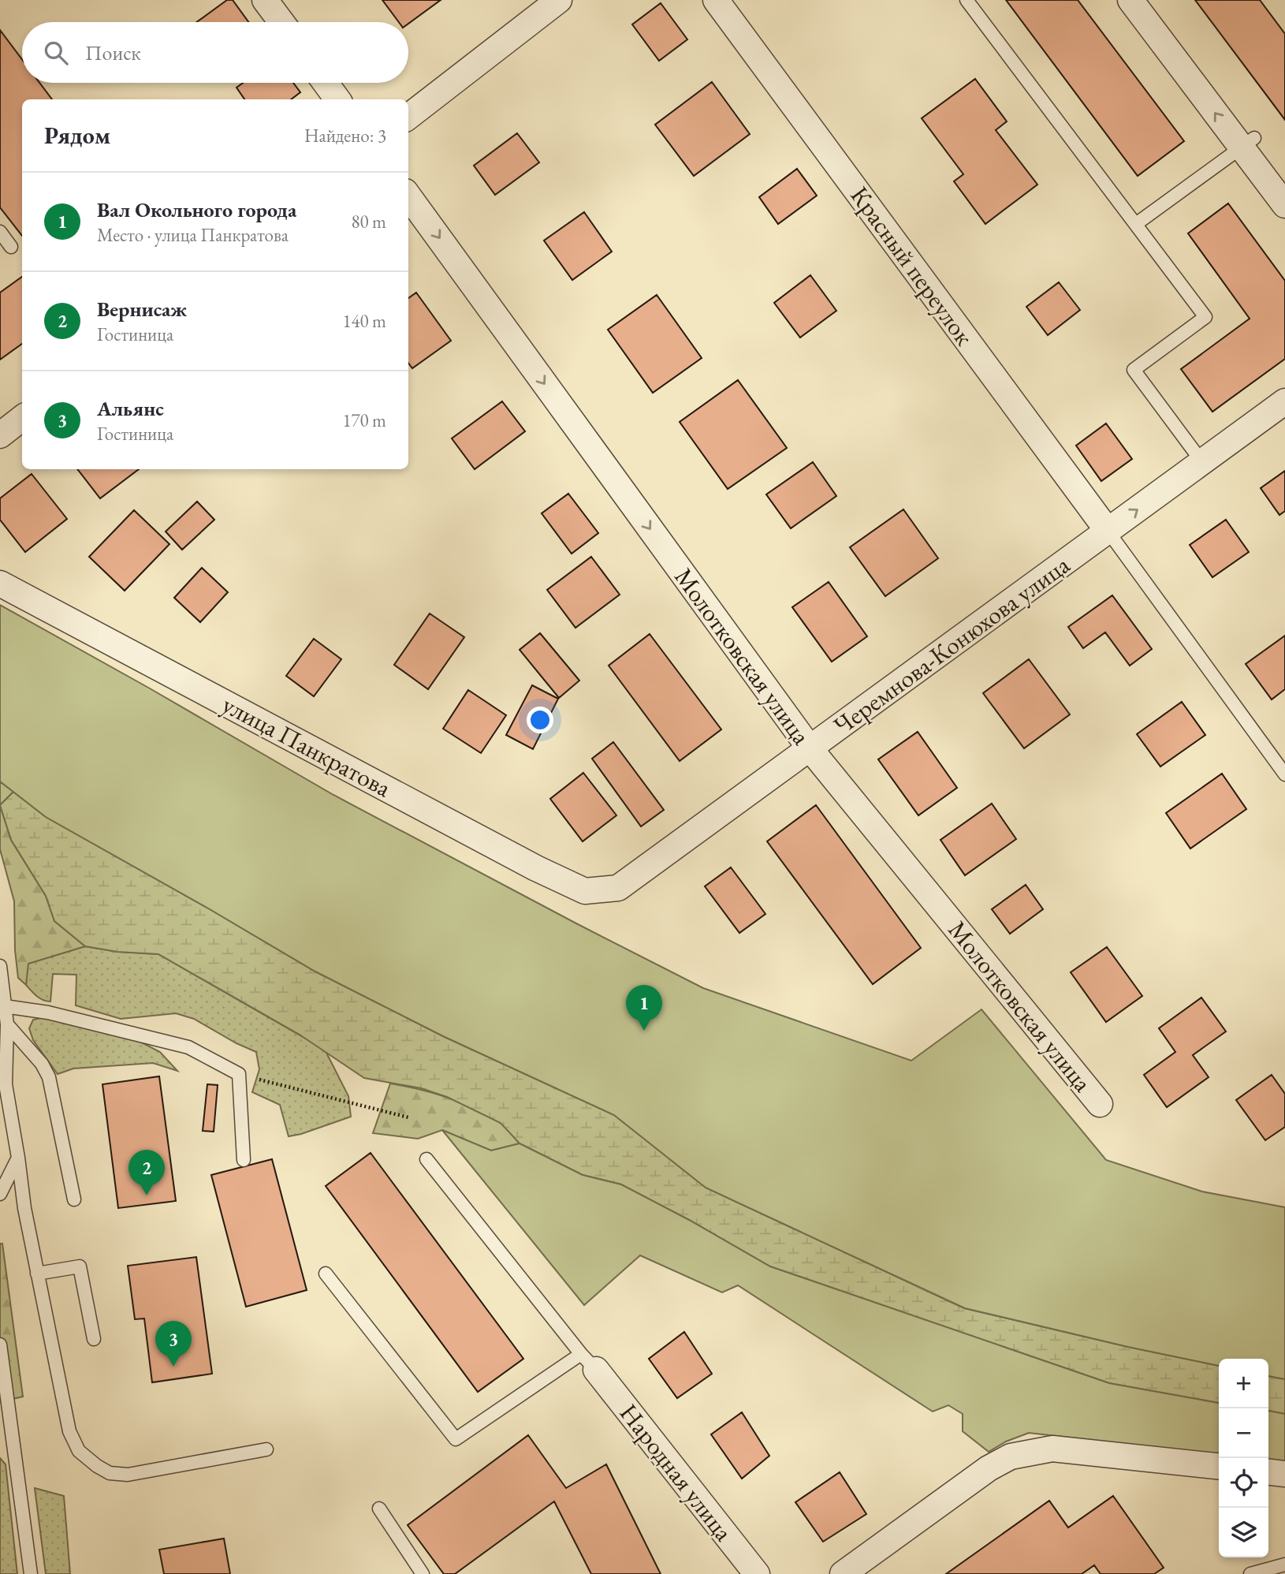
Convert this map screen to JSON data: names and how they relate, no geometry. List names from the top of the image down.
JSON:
{
  "streets": {
    "street": [
      "Красный переулок",
      "Черемнова-Конюхова улица",
      "Молотковская улица",
      "улица Панкратова",
      "Народная улица"
    ]
  },
  "crossings": [
    ["Красный переулок", "Черемнова-Конюхова улица"],
    ["Черемнова-Конюхова улица", "Молотковская улица"],
    ["Черемнова-Конюхова улица", "улица Панкратова"]
  ],
  "one_way": ["Молотковская улица"],
  "page": {
    "search": "Поиск",
    "heading": ["Рядом", "Найдено: 3"],
    "list": [
      {
        "mark": "1",
        "name": "Вал Окольного города",
        "note": "Место · улица Панкратова",
        "value": "80 m"
      },
      {
        "mark": "2",
        "name": "Вернисаж",
        "note": "Гостиница",
        "value": "140 m"
      },
      {
        "mark": "3",
        "name": "Альянс",
        "note": "Гостиница",
        "value": "170 m"
      }
    ],
    "pins": ["1", "2", "3"],
    "map_buttons": ["+", "−"]
  }
}
